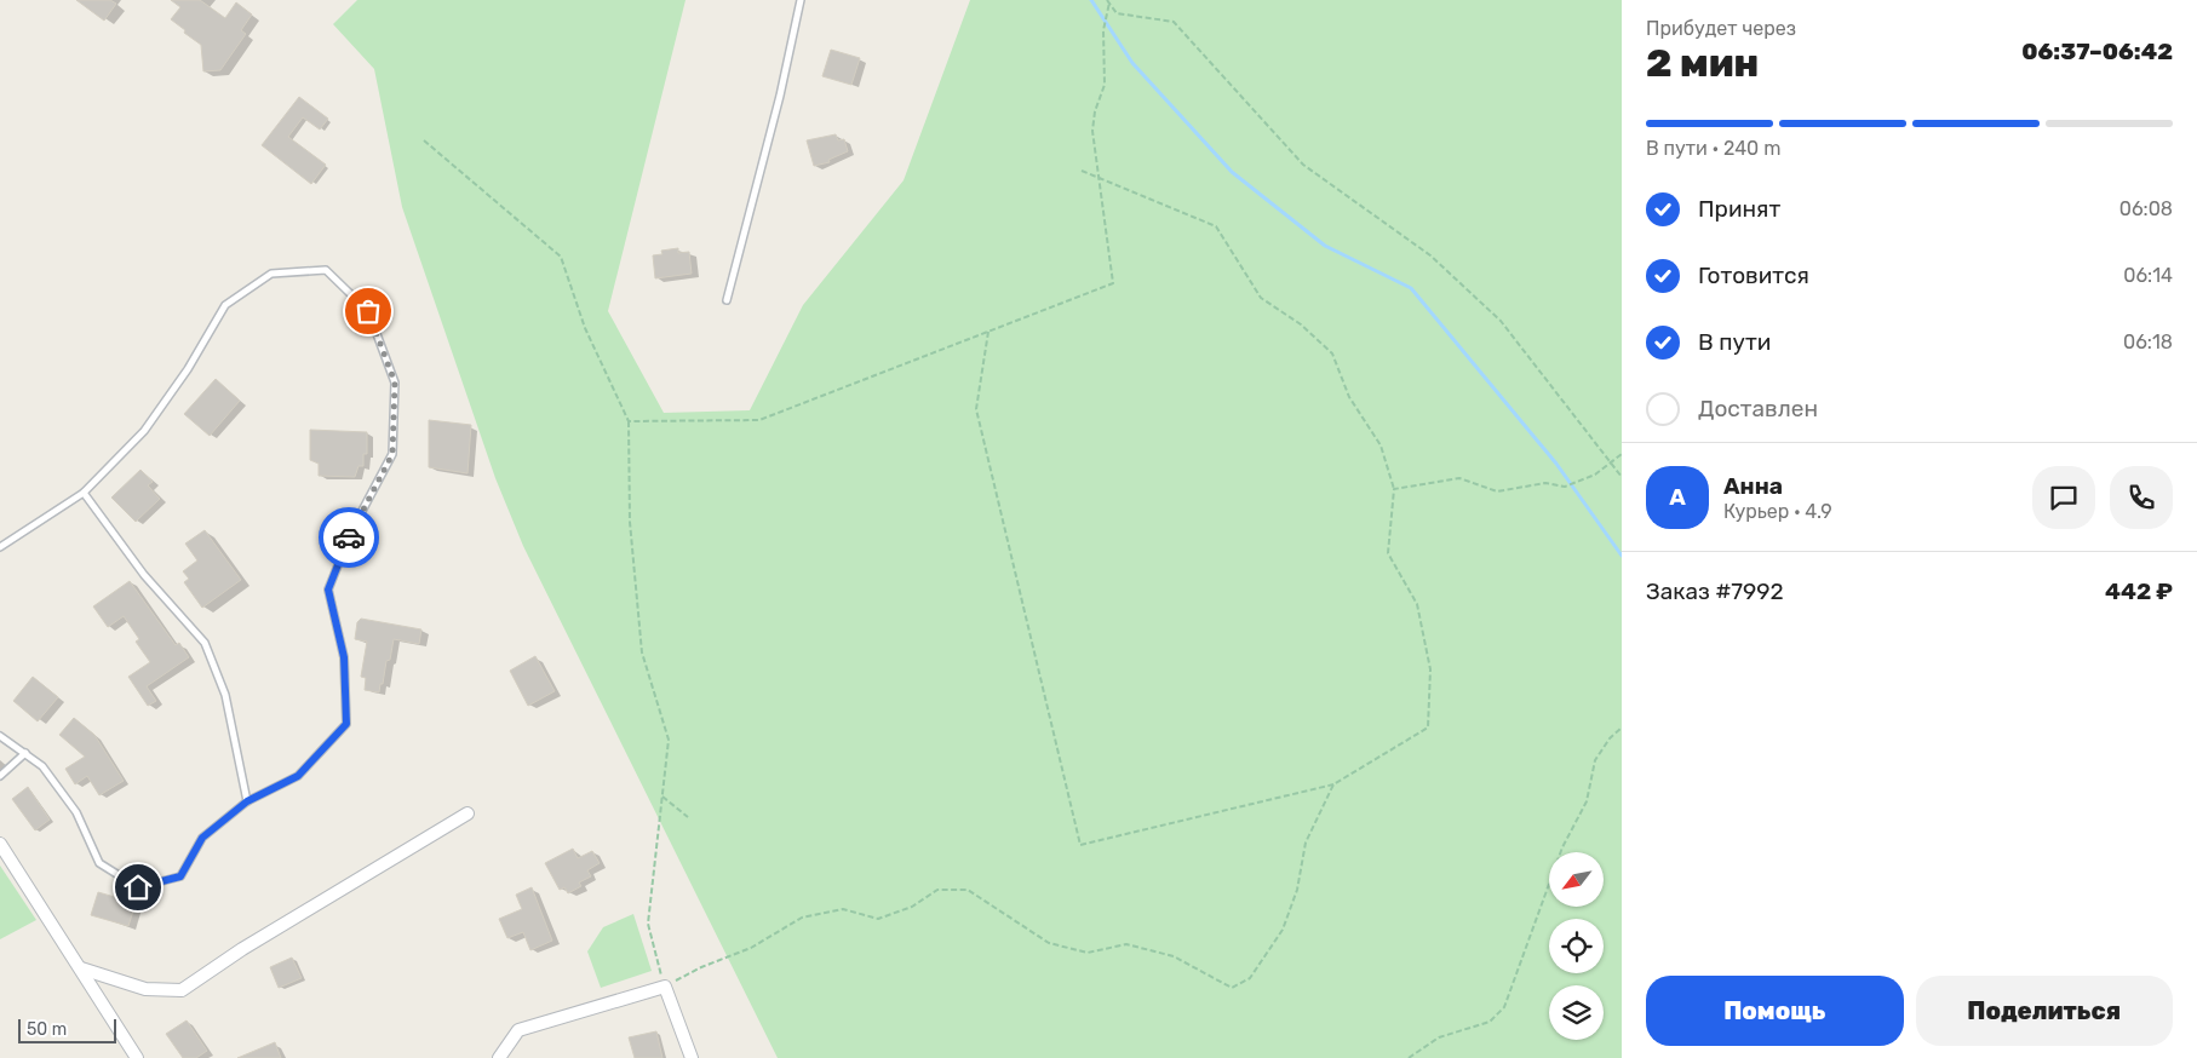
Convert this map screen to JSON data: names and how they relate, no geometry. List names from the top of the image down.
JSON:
{
  "scale_bar": "50 m",
  "north": "bottom left",
  "page": {
    "heading": ["2 мин", "Прибудет через", "06:37–06:42"],
    "panel": [
      "Анна",
      "Курьер · 4.9",
      "Заказ #7992",
      "442 ₽"
    ],
    "bar": "В пути · 240 m",
    "list": [
      ["Принят", "06:08"],
      ["Готовится", "06:14"],
      ["В пути", "06:18"],
      "Доставлен"
    ],
    "round": "А",
    "buttons": ["Помощь", "Поделиться"],
    "scale": "50 m"
  }
}
